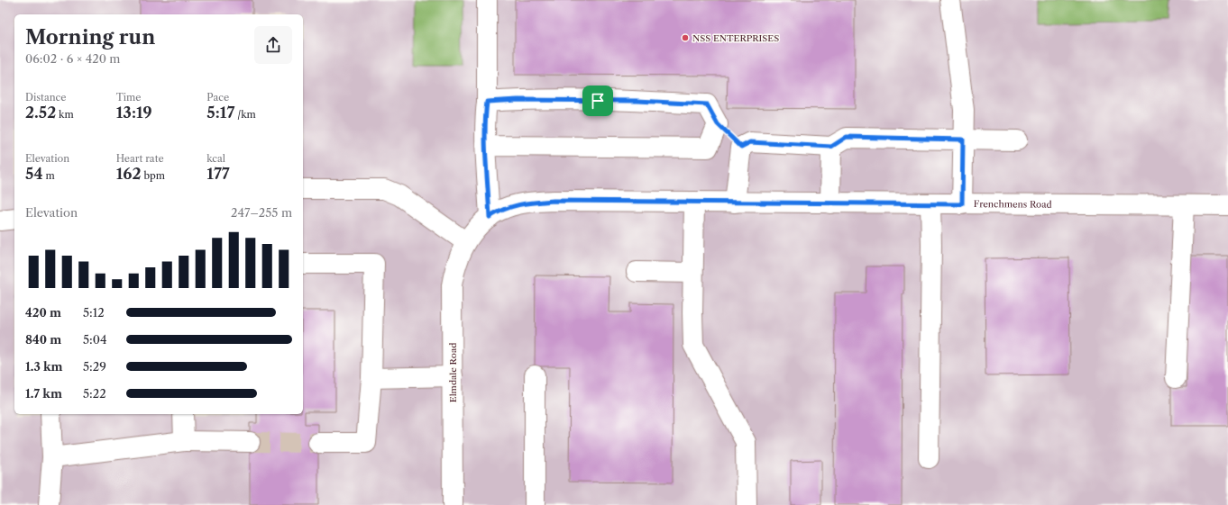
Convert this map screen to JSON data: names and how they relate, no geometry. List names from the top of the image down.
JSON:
{
  "streets": {
    "street": ["Frenchmens Road", "Elmdale Road"]
  },
  "crossings": [
    ["Frenchmens Road", "Elmdale Road"]
  ],
  "places": ["NSS ENTERPRISES"],
  "page": {
    "heading": ["Morning run", "06:02 · 6 × 420 m"],
    "stats": [
      ["Distance", "2.52 km"],
      ["Time", "13:19"],
      ["Pace", "5:17 /km"],
      ["Elevation", "54 m"],
      ["Heart rate", "162 bpm"],
      ["kcal", "177"]
    ],
    "chart": ["Elevation", "247–255 m"],
    "list": [
      {
        "name": "420 m",
        "note": "5:12"
      },
      {
        "name": "840 m",
        "note": "5:04"
      },
      {
        "name": "1.3 km",
        "note": "5:29"
      },
      {
        "name": "1.7 km",
        "note": "5:22"
      }
    ]
  }
}
